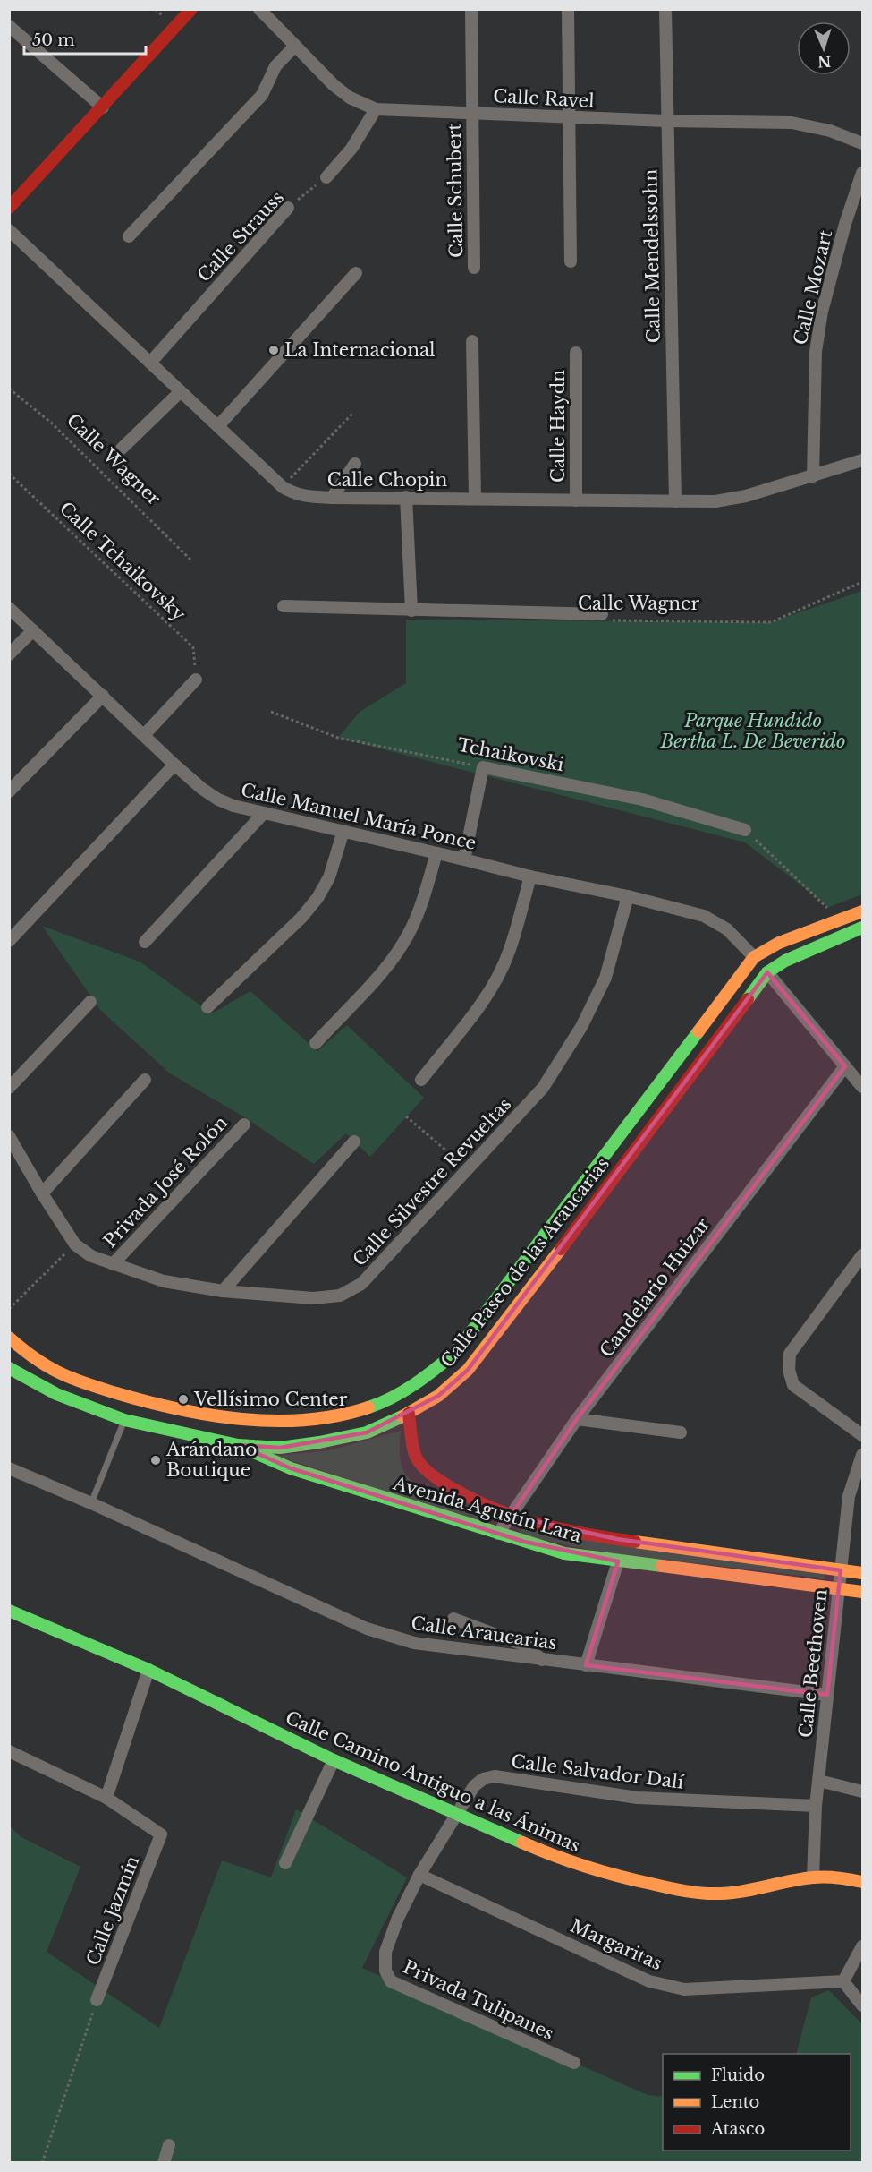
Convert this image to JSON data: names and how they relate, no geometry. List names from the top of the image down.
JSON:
{
  "streets": {
    "main road": ["Calle Paseo de las Araucarias", "Avenida Agustín Lara", "Calle Camino Antiguo a las Ánimas"],
    "street": [
      "Calle Ravel",
      "Calle Schubert",
      "Calle Strauss",
      "Calle Mendelssohn",
      "Calle Mozart",
      "Calle Haydn",
      "Calle Wagner",
      "Calle Chopin",
      "Tchaikovski",
      "Calle Manuel María Ponce",
      "Privada José Rolón",
      "Calle Silvestre Revueltas",
      "Candelario Huizar",
      "Calle Araucarias",
      "Calle Beethoven",
      "Calle Salvador Dalí",
      "Calle Jazmín",
      "Margaritas",
      "Privada Tulipanes"
    ],
    "path": ["Calle Tchaikovsky"]
  },
  "crossings": [
    ["Calle Ravel", "Calle Schubert"],
    ["Calle Ravel", "Calle Mendelssohn"],
    ["Calle Strauss", "Calle Chopin"],
    ["Calle Mendelssohn", "Calle Chopin"],
    ["Calle Mozart", "Calle Chopin"],
    ["Calle Haydn", "Calle Chopin"],
    ["Calle Manuel María Ponce", "Calle Silvestre Revueltas"],
    ["Calle Manuel María Ponce", "Calle Paseo de las Araucarias"],
    ["Privada José Rolón", "Calle Silvestre Revueltas"],
    ["Calle Paseo de las Araucarias", "Avenida Agustín Lara"],
    ["Candelario Huizar", "Avenida Agustín Lara"],
    ["Avenida Agustín Lara", "Calle Beethoven"],
    ["Calle Araucarias", "Calle Beethoven"],
    ["Calle Beethoven", "Calle Salvador Dalí"],
    ["Calle Beethoven", "Calle Camino Antiguo a las Ánimas"],
    ["Calle Salvador Dalí", "Calle Camino Antiguo a las Ánimas"],
    ["Calle Salvador Dalí", "Privada Tulipanes"],
    ["Calle Camino Antiguo a las Ánimas", "Privada Tulipanes"],
    ["Margaritas", "Privada Tulipanes"]
  ],
  "parks": ["Parque Hundido Bertha L. De Beverido"],
  "places": ["La Internacional", "Vellísimo Center", "Arándano Boutique"],
  "legend": ["Fluido", "Lento", "Atasco"],
  "scale_bar": "50 m",
  "north": "bottom"
}
